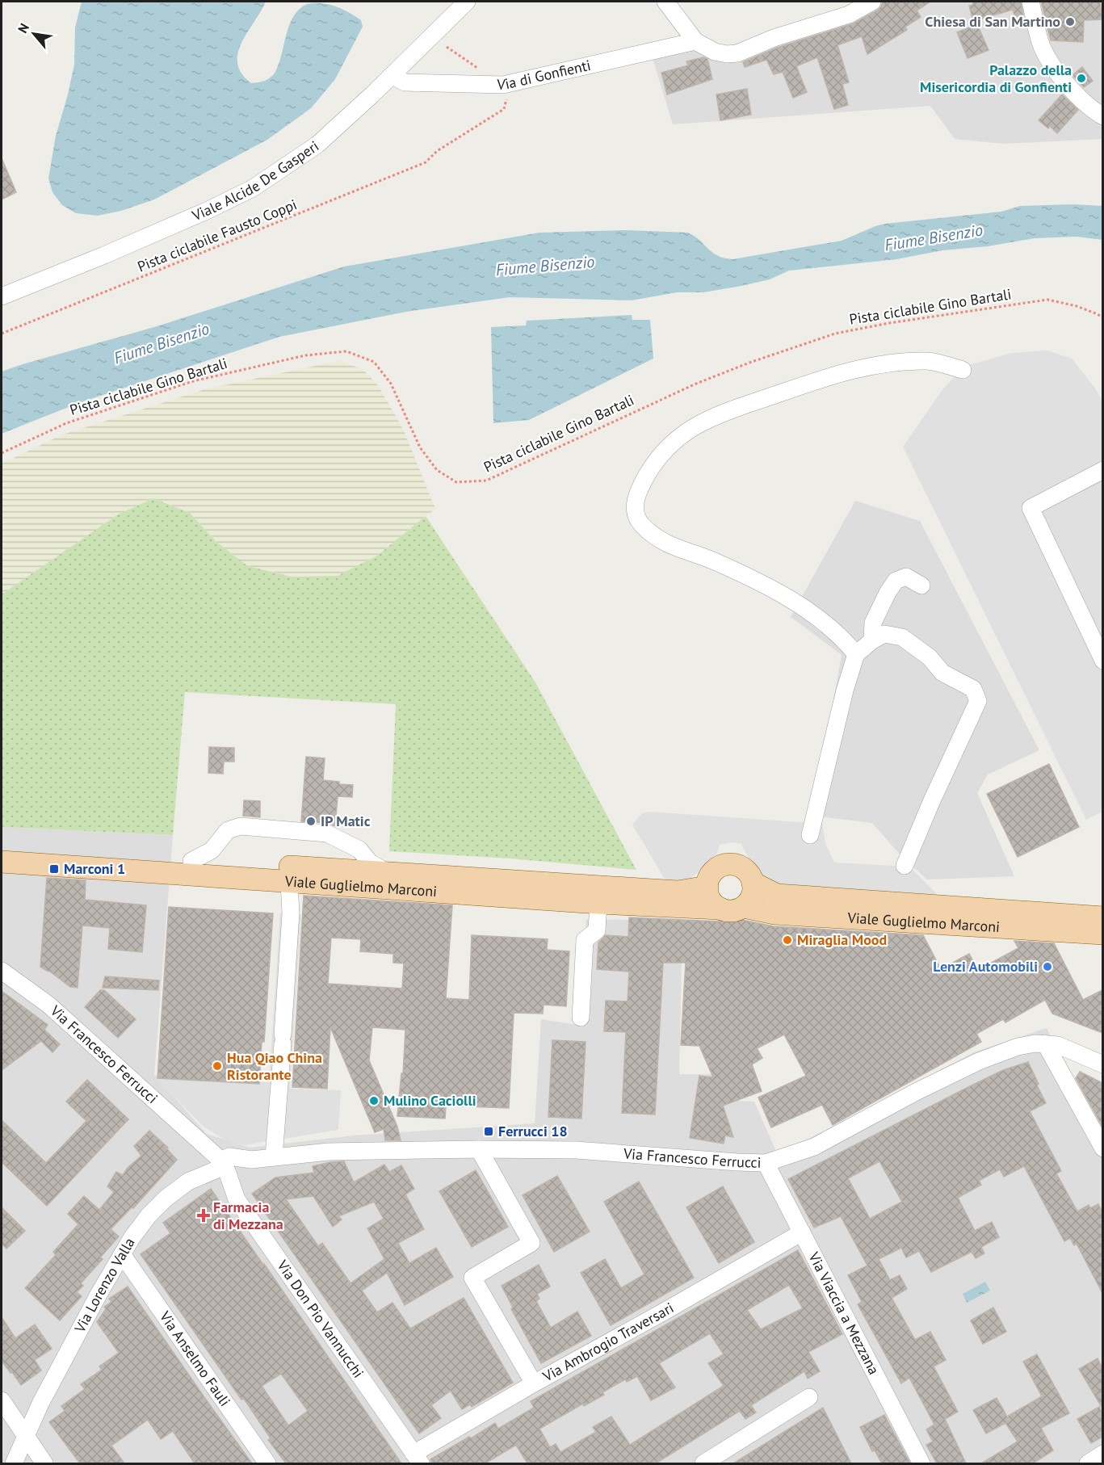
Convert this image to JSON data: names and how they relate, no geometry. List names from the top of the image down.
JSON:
{
  "streets": {
    "main road": ["Viale Guglielmo Marconi"],
    "street": [
      "Via di Gonfienti",
      "Viale Alcide De Gasperi",
      "Via Francesco Ferrucci",
      "Via Lorenzo Valla",
      "Via Viaccia a Mezzana",
      "Via Don Pio Vannucchi",
      "Via Ambrogio Traversari",
      "Via Anselmo Fauli"
    ],
    "path": ["Pista ciclabile Fausto Coppi", "Pista ciclabile Gino Bartali"]
  },
  "crossings": [
    ["Via di Gonfienti", "Viale Alcide De Gasperi"],
    ["Via Francesco Ferrucci", "Via Lorenzo Valla"],
    ["Via Francesco Ferrucci", "Via Viaccia a Mezzana"],
    ["Via Francesco Ferrucci", "Via Don Pio Vannucchi"],
    ["Via Lorenzo Valla", "Via Don Pio Vannucchi"],
    ["Via Lorenzo Valla", "Via Anselmo Fauli"],
    ["Via Viaccia a Mezzana", "Via Ambrogio Traversari"],
    ["Via Don Pio Vannucchi", "Via Ambrogio Traversari"]
  ],
  "water": ["Fiume Bisenzio"],
  "places": {
    "other": [
      "Chiesa di San Martino",
      "Palazzo della Misericordia di Gonfienti",
      "IP Matic",
      "Miraglia Mood",
      "Lenzi Automobili",
      "Hua Qiao China Ristorante",
      "Mulino Caciolli"
    ],
    "transit": ["Marconi 1", "Ferrucci 18"],
    "health": ["Farmacia di Mezzana"]
  },
  "north": "top left"
}
